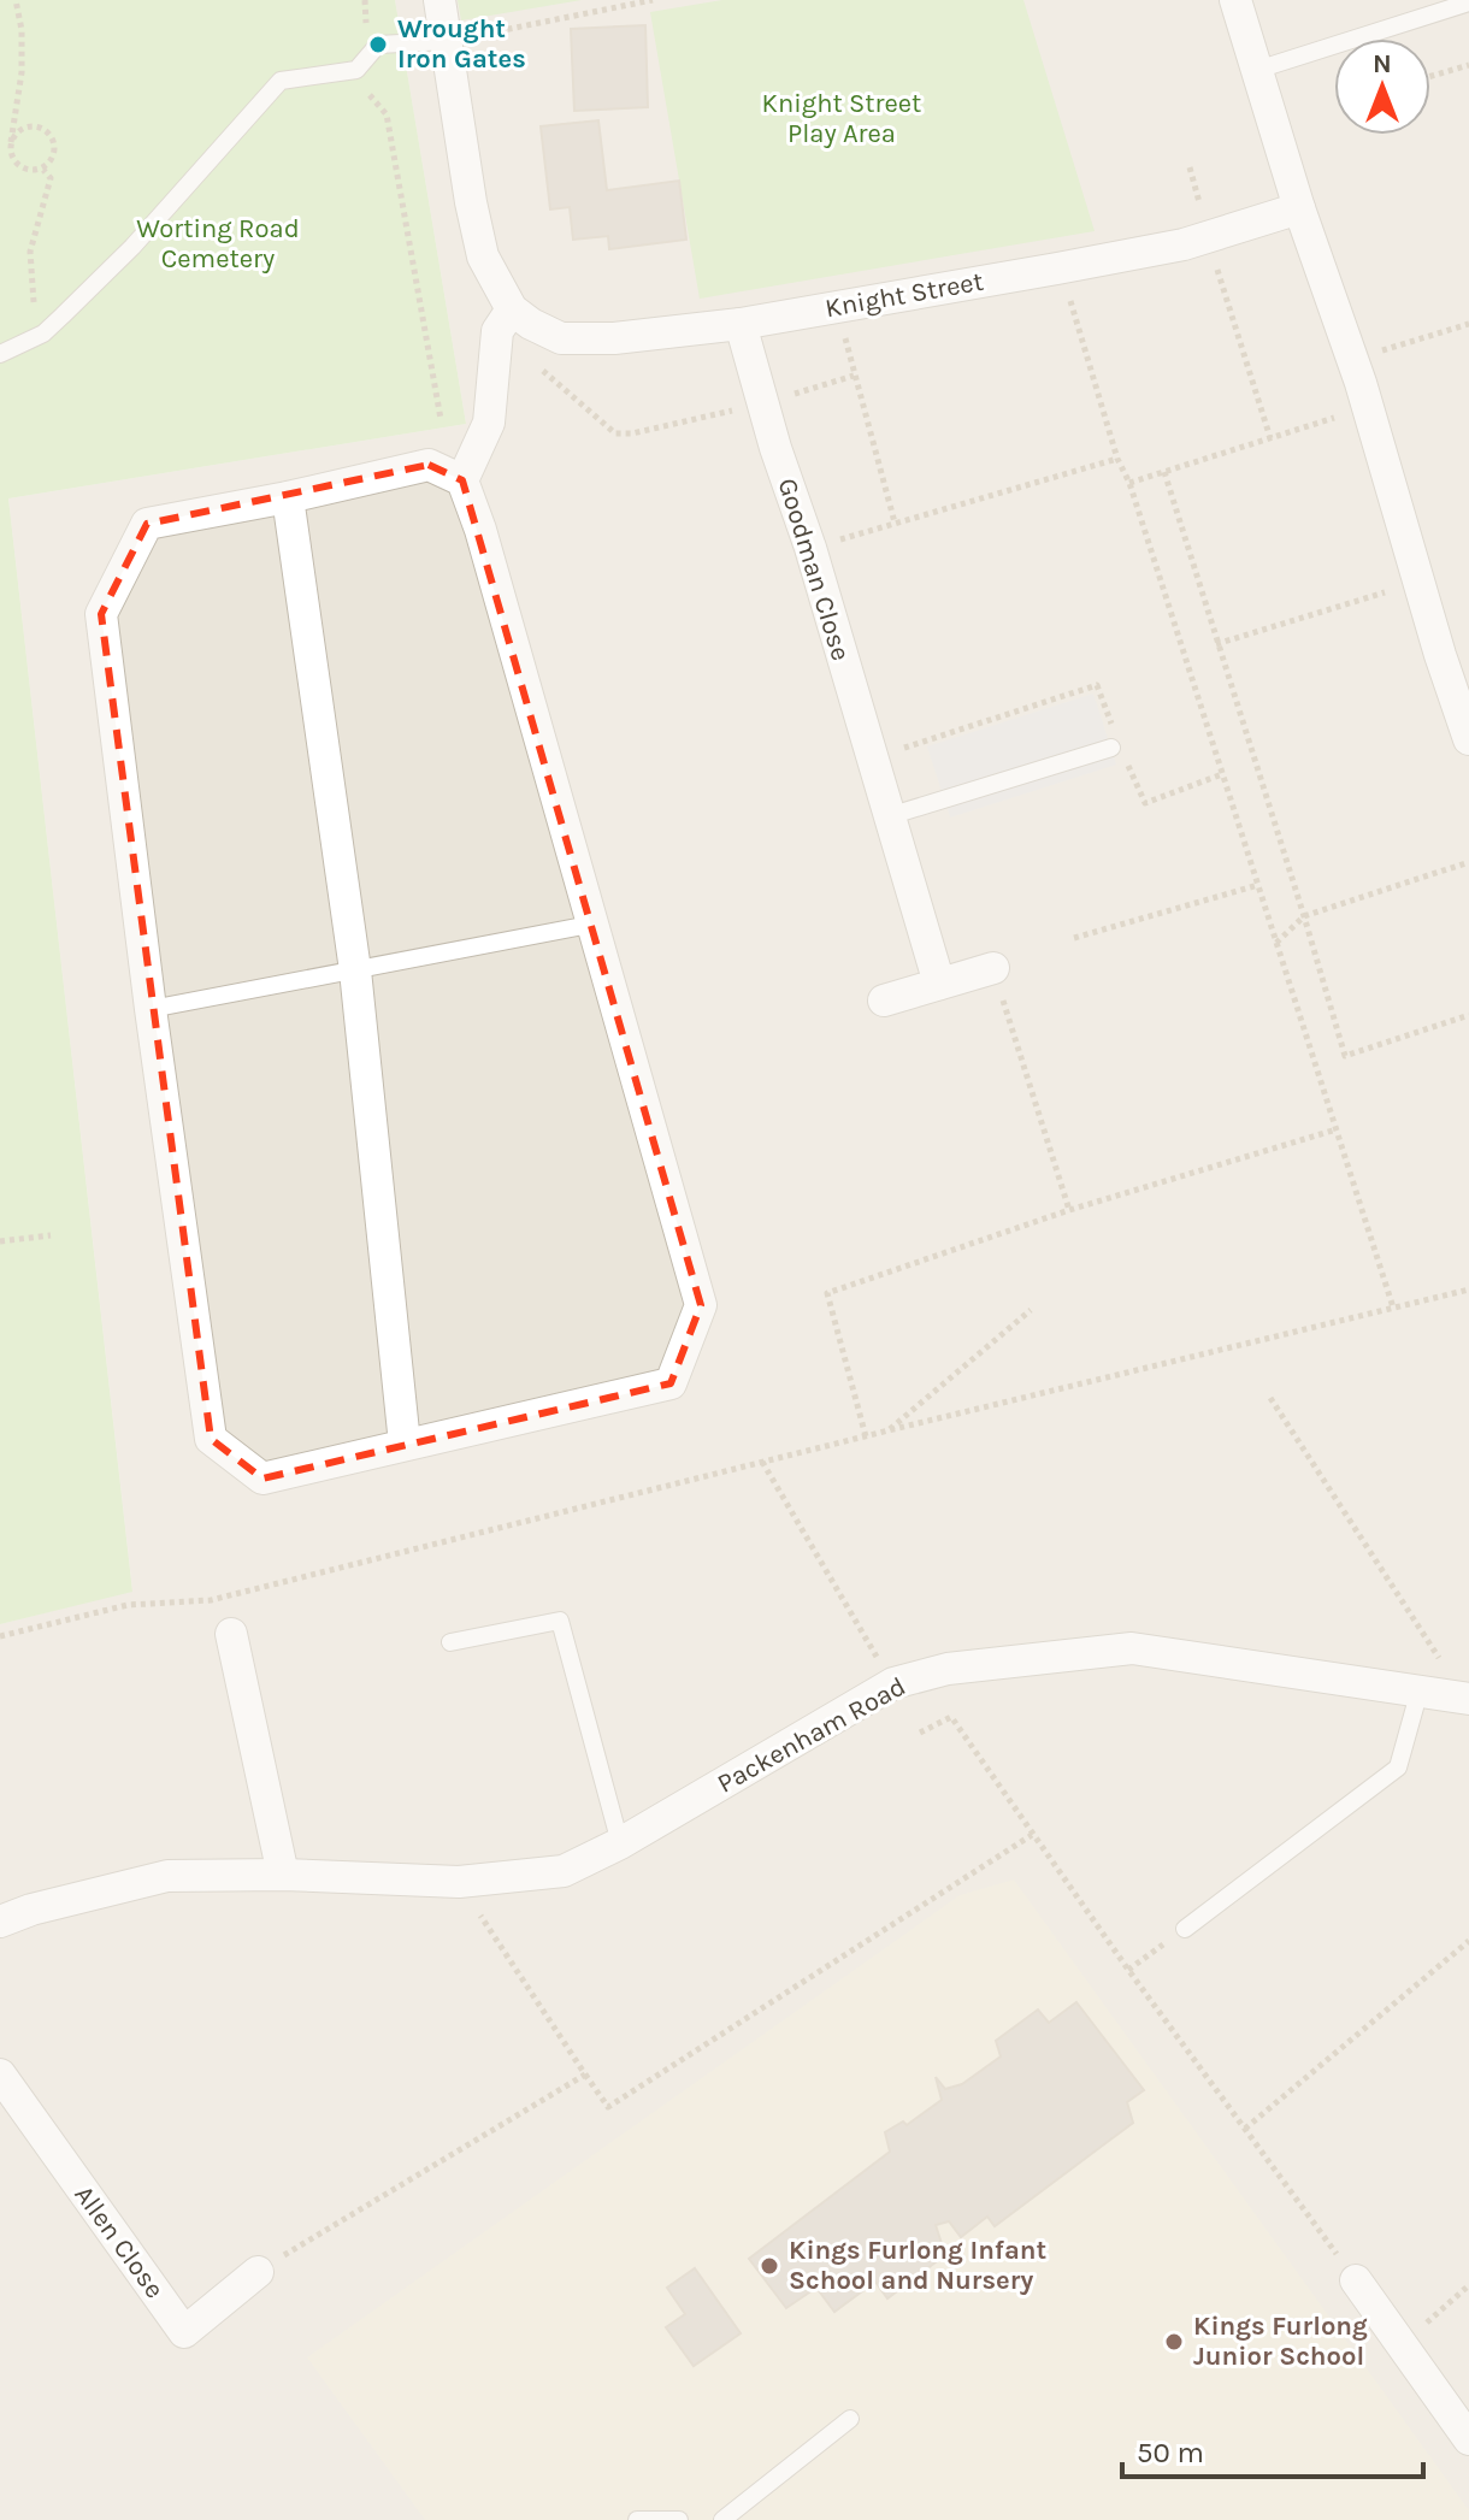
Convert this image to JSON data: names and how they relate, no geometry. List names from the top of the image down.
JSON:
{
  "streets": {
    "street": [
      "Knight Street",
      "Goodman Close",
      "Packenham Road",
      "Allen Close"
    ]
  },
  "crossings": [
    ["Knight Street", "Goodman Close"]
  ],
  "parks": ["Knight Street Play Area", "Worting Road Cemetery"],
  "places": ["Wrought Iron Gates", "Kings Furlong Infant School and Nursery", "Kings Furlong Junior School"],
  "scale_bar": "50 m",
  "north": "top"
}
